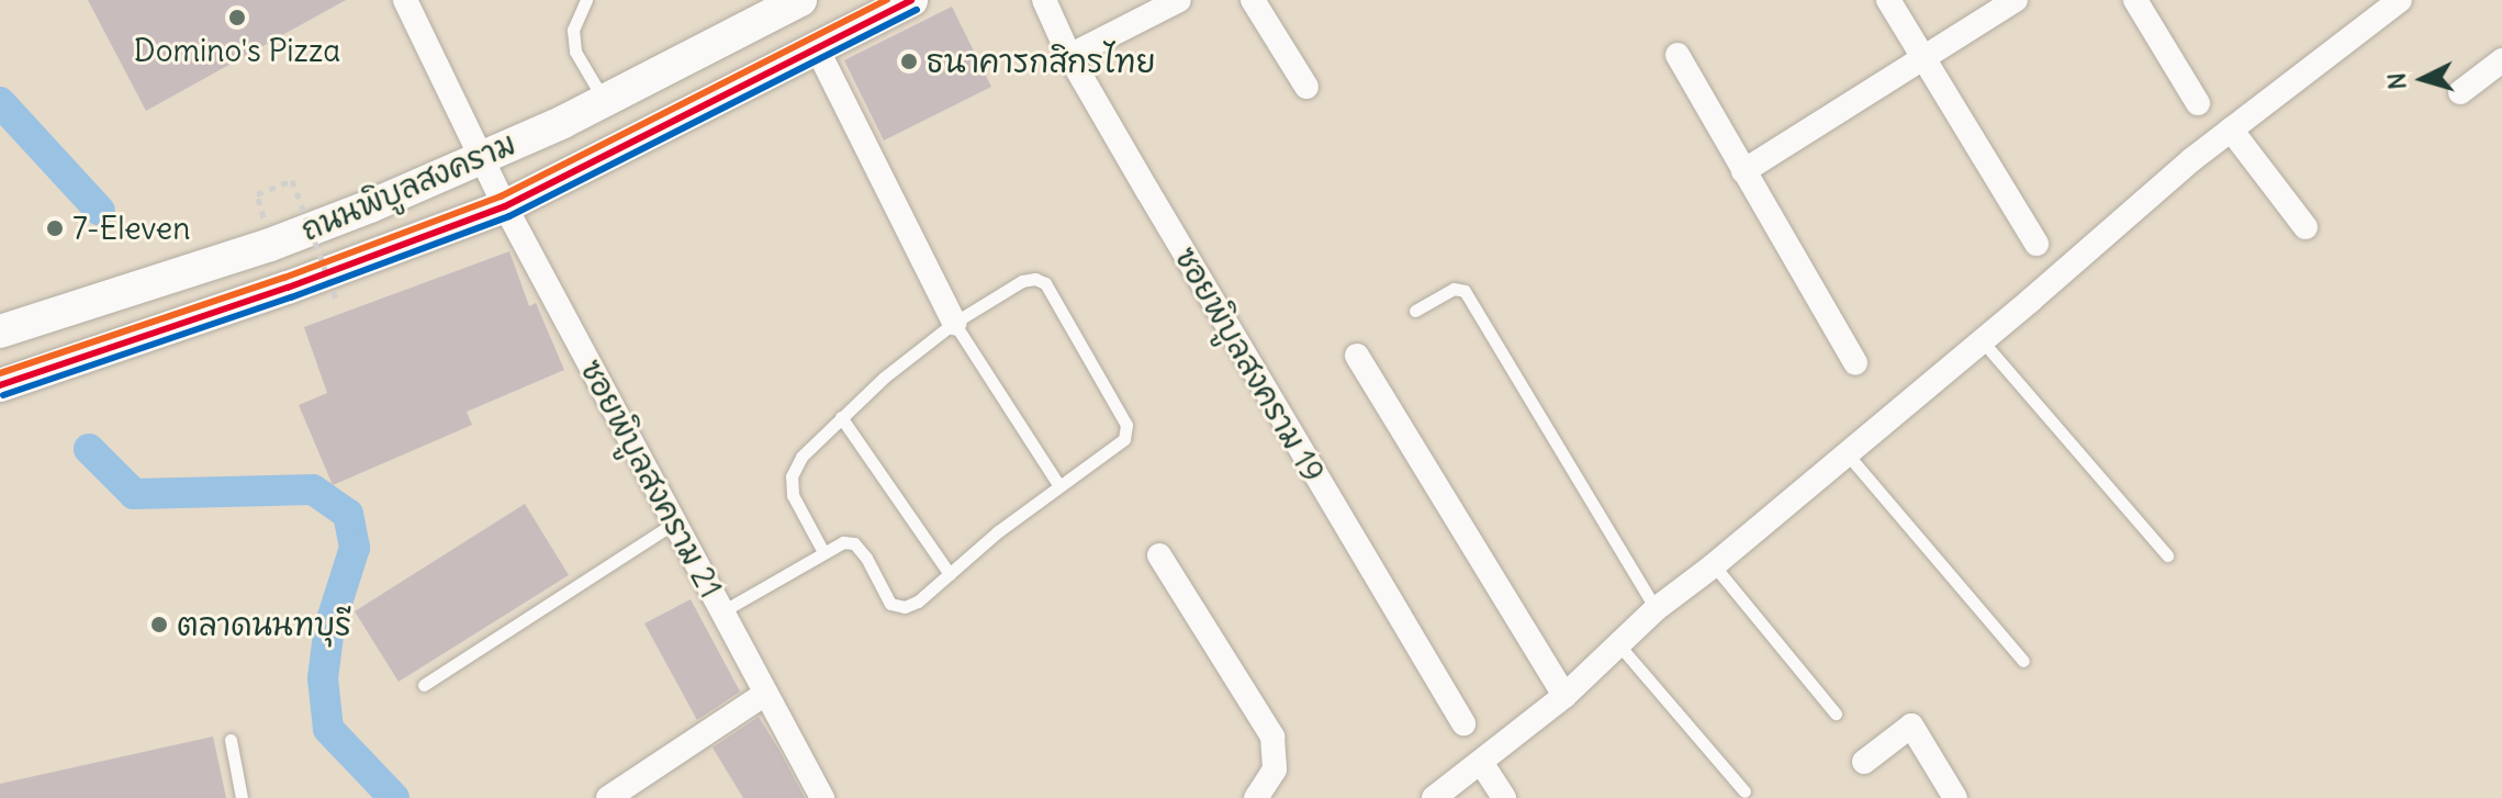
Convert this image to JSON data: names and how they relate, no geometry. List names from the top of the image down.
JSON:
{
  "streets": {
    "main road": ["ถนนพิบูลสงคราม"],
    "street": ["ซอยพิบูลสงคราม 19", "ซอยพิบูลสงคราม 21"]
  },
  "crossings": [
    ["ถนนพิบูลสงคราม", "ซอยพิบูลสงคราม 21"]
  ],
  "places": [
    "Domino's Pizza",
    "ธนาคารกสิกรไทย",
    "7-Eleven",
    "ตลาดนนทบุรี"
  ],
  "north": "left"
}
